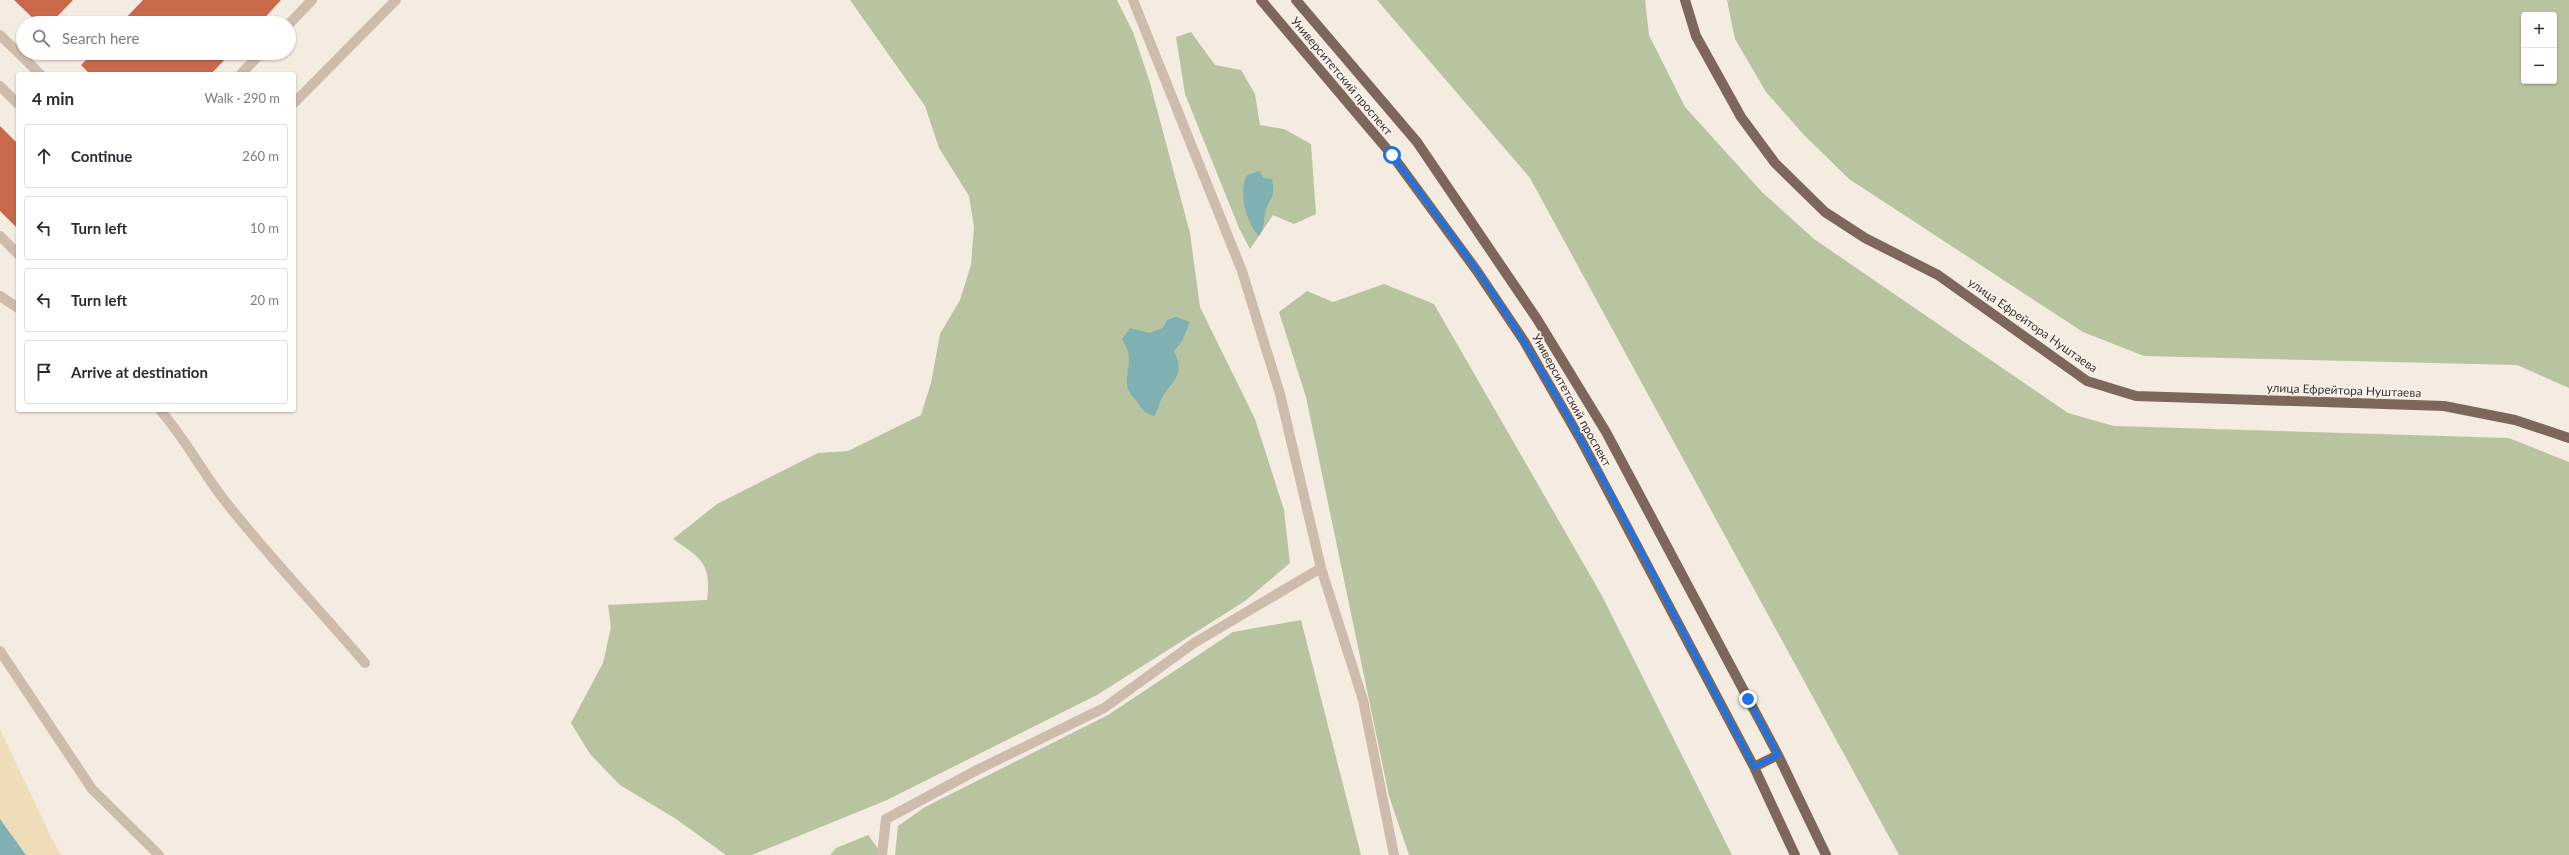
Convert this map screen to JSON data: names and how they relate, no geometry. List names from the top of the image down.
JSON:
{
  "streets": {
    "main road": ["Университетский проспект", "улица Ефрейтора Нуштаева"]
  },
  "page": {
    "map_buttons": ["+", "−"],
    "search": "Search here",
    "heading": ["4 min", "Walk · 290 m"],
    "list": [
      ["Continue", "260 m"],
      ["Turn left", "10 m"],
      ["Turn left", "20 m"],
      "Arrive at destination"
    ]
  }
}
